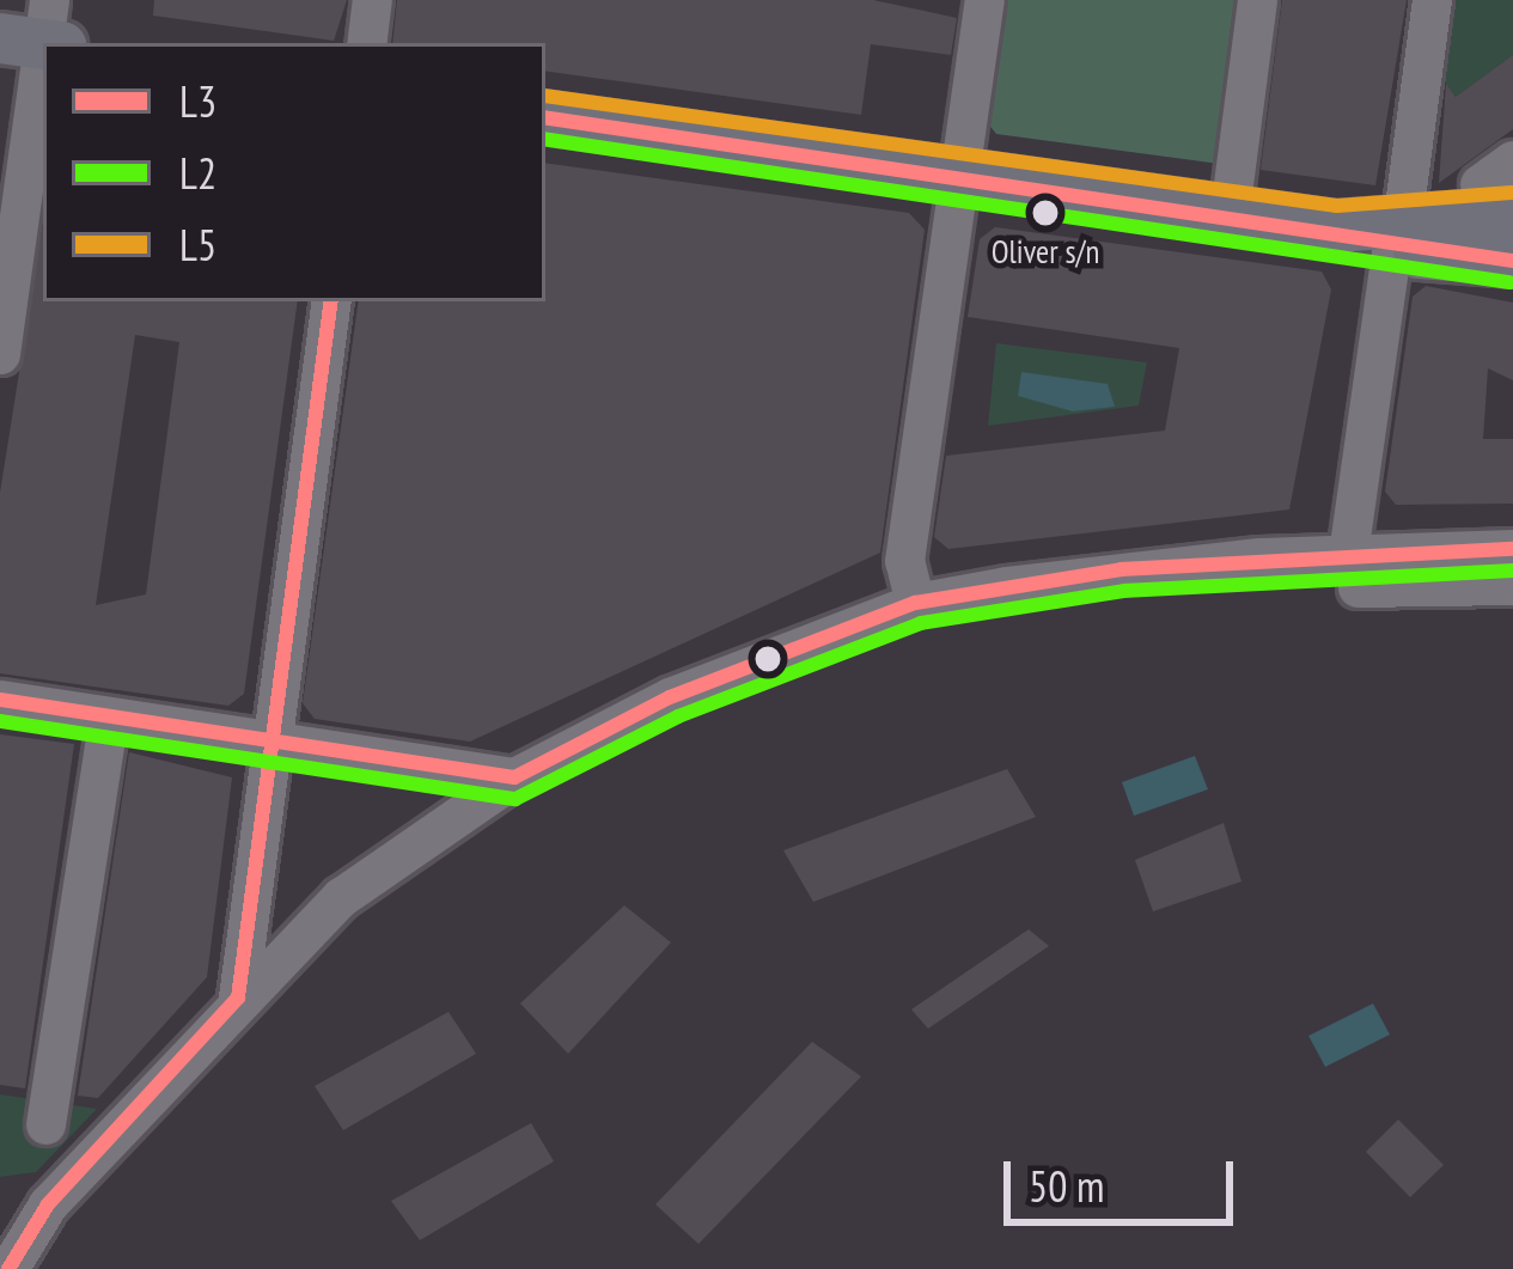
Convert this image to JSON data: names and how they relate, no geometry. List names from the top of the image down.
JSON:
{
  "places": ["Oliver s/n"],
  "lines": ["transit line L5", "transit line L3", "transit line L2"],
  "legend": ["L3", "L2", "L5"],
  "scale_bar": "50 m"
}
